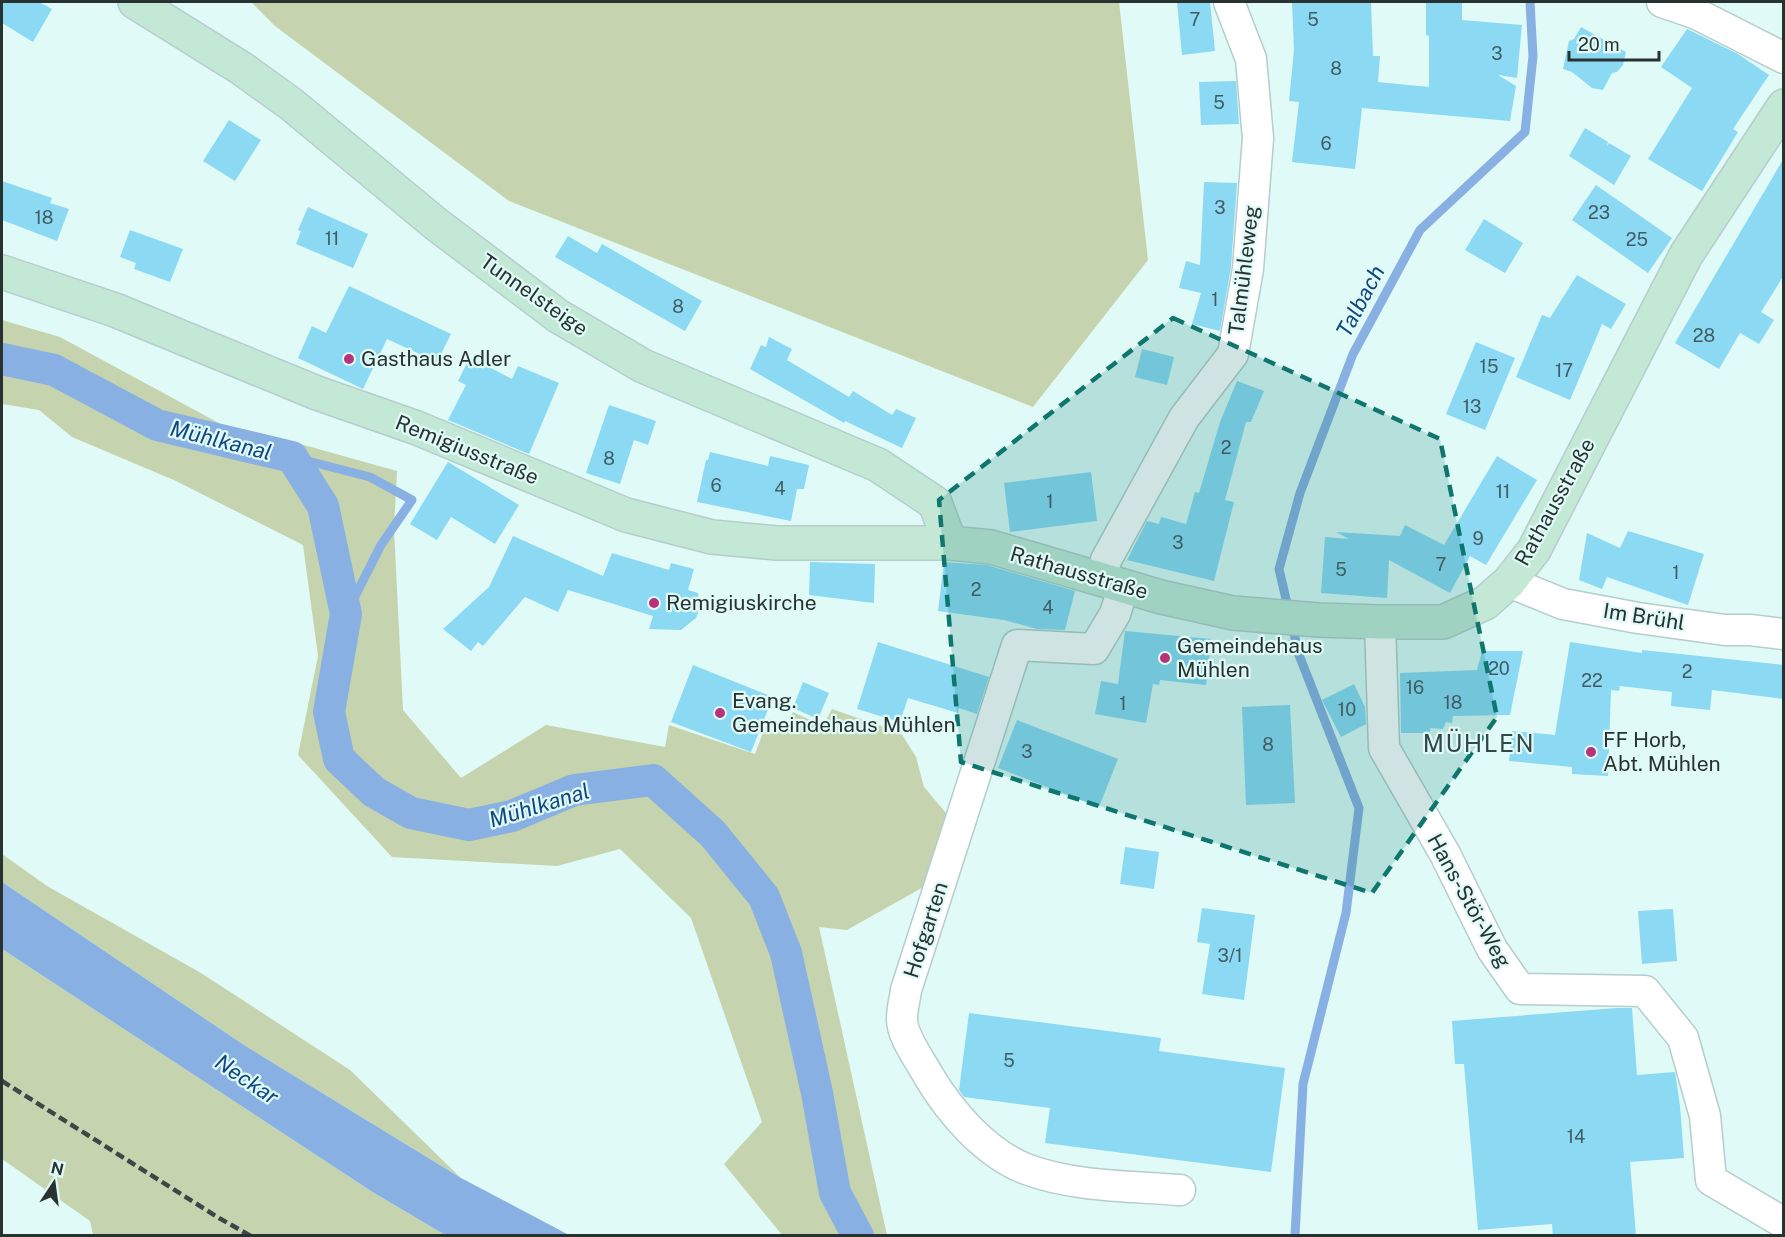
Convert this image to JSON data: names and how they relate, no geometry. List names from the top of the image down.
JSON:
{
  "streets": {
    "main road": ["Tunnelsteige", "Remigiusstraße", "Rathausstraße"],
    "street": [
      "Talmühleweg",
      "Im Brühl",
      "Hans-Stör-Weg",
      "Hofgarten"
    ]
  },
  "crossings": [
    ["Talmühleweg", "Rathausstraße"],
    ["Talmühleweg", "Hofgarten"],
    ["Tunnelsteige", "Remigiusstraße"],
    ["Tunnelsteige", "Rathausstraße"],
    ["Remigiusstraße", "Rathausstraße"],
    ["Rathausstraße", "Im Brühl"],
    ["Rathausstraße", "Hans-Stör-Weg"],
    ["Rathausstraße", "Hofgarten"]
  ],
  "districts": ["MÜHLEN"],
  "water": ["Talbach", "Mühlkanal", "Neckar"],
  "places": [
    "Gasthaus Adler",
    "Remigiuskirche",
    "Gemeindehaus Mühlen",
    "Evang. Gemeindehaus Mühlen",
    "FF Horb, Abt. Mühlen"
  ],
  "house_numbers": [
    "7",
    "5",
    "3",
    "8",
    "5",
    "6",
    "3",
    "23",
    "18",
    "11",
    "25",
    "1",
    "8",
    "28",
    "15",
    "17",
    "13",
    "2",
    "8",
    "6",
    "4",
    "11",
    "1",
    "9",
    "3",
    "7",
    "5",
    "1",
    "2",
    "4",
    "20",
    "2",
    "22",
    "16",
    "18",
    "1",
    "10",
    "8",
    "3",
    "3/1",
    "5",
    "14"
  ],
  "scale_bar": "20 m",
  "north": "top"
}
